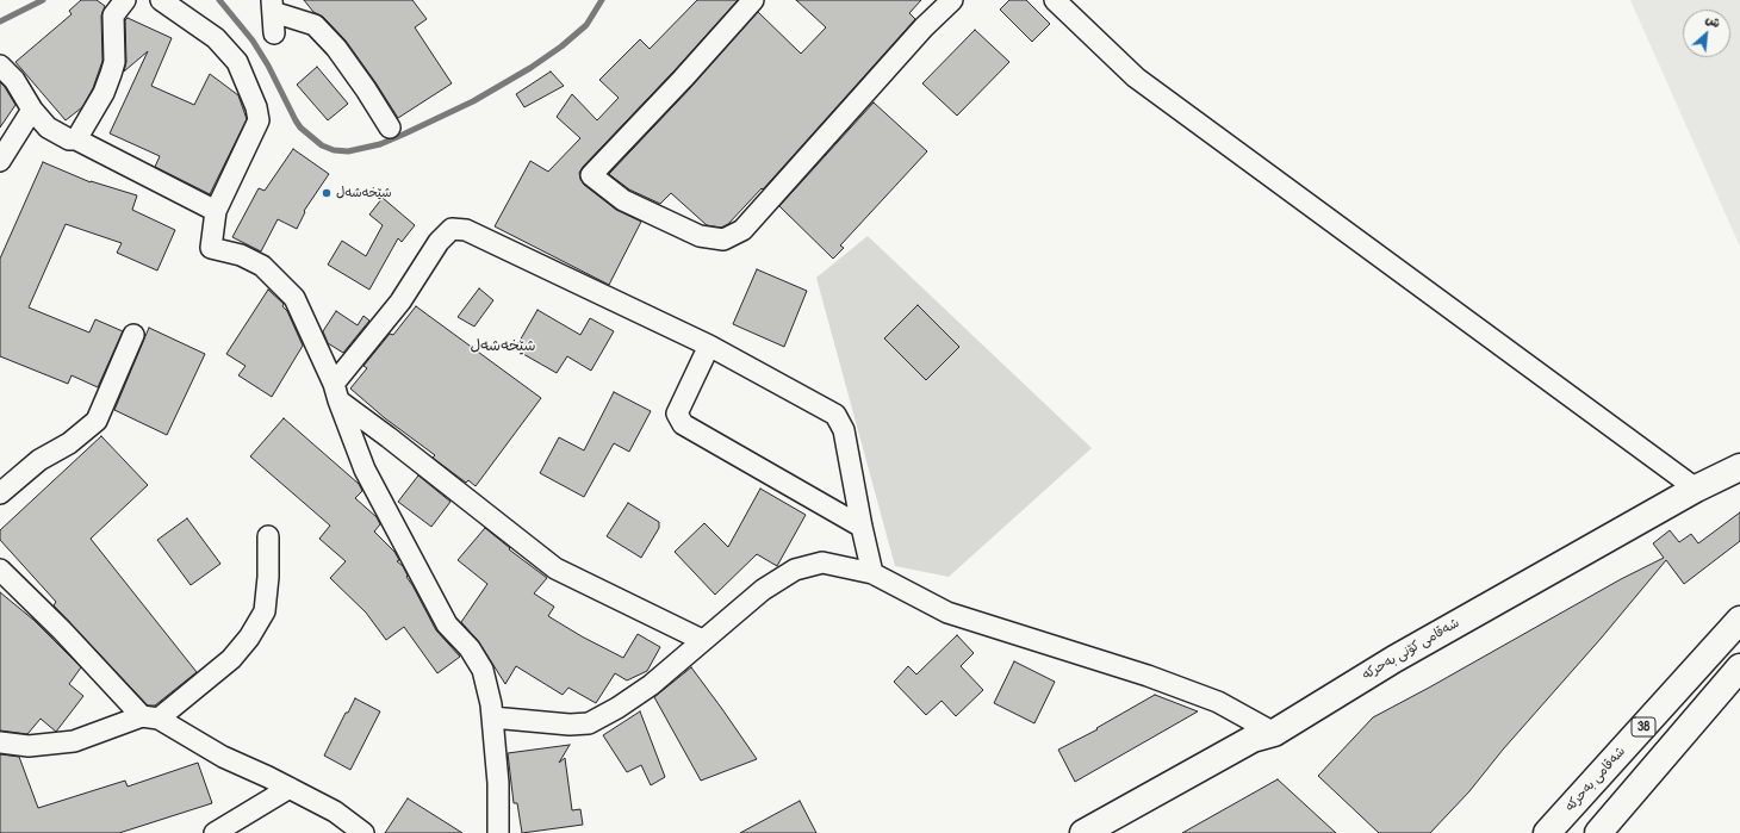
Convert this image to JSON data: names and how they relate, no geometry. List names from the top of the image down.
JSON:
{
  "streets": {
    "street": ["شەقامی کۆنی بەحرکە", "38", "شەقامی بەحرکە"]
  },
  "districts": ["شێخەشەل"],
  "places": ["شێخه‌شه‌ل"],
  "north": "top right"
}
